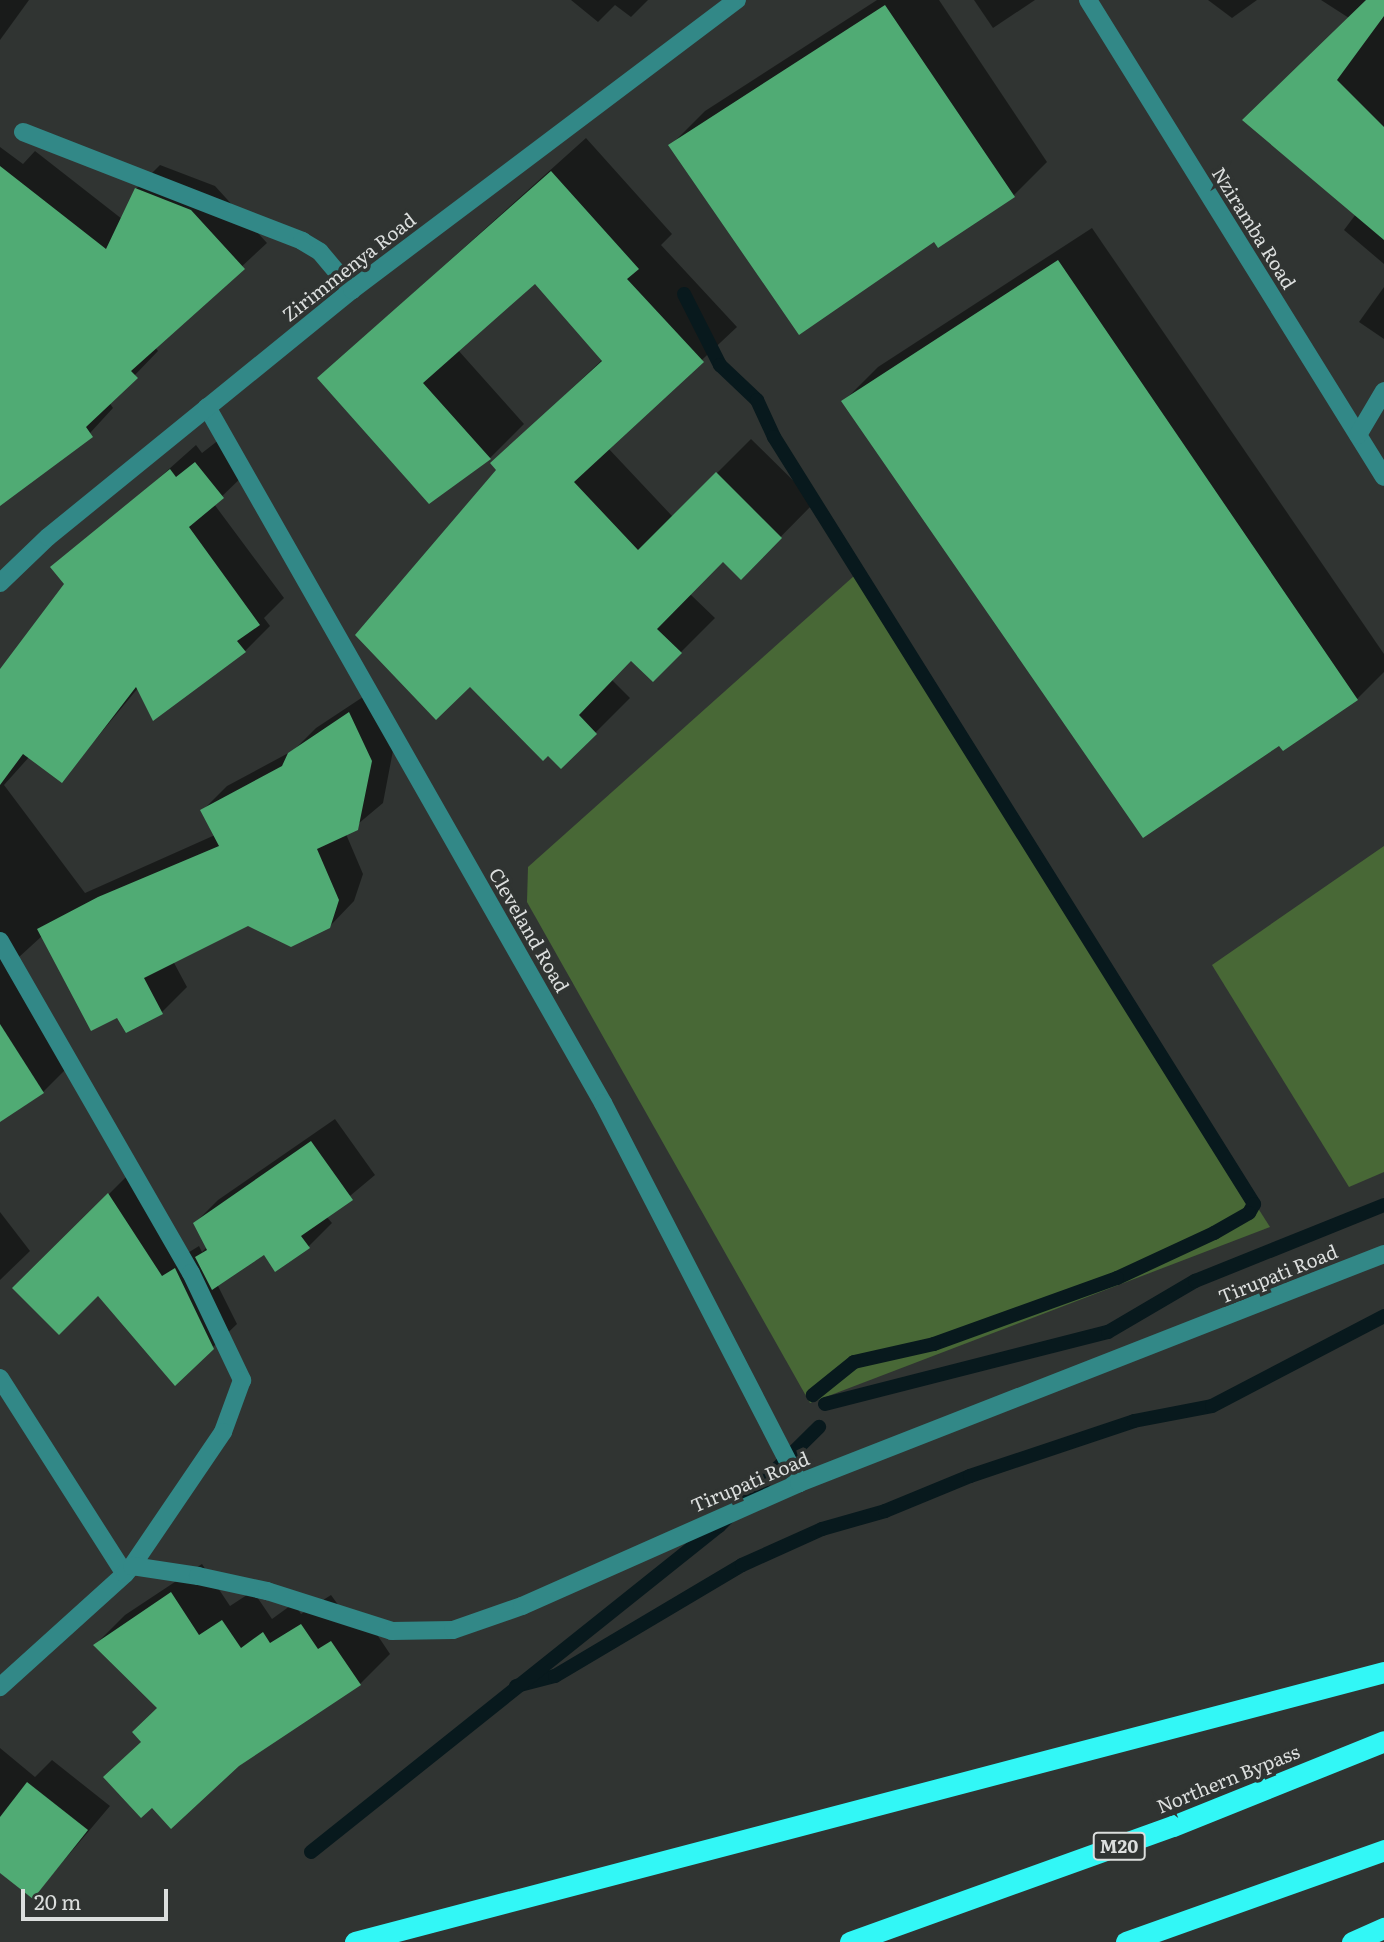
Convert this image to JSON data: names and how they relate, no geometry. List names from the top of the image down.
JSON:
{
  "streets": {
    "highway": ["Northern Bypass", "M20"],
    "street": [
      "Nziramba Road",
      "Zirimmenya Road",
      "Cleveland Road",
      "Tirupati Road"
    ]
  },
  "crossings": [
    ["Zirimmenya Road", "Cleveland Road"],
    ["Cleveland Road", "Tirupati Road"]
  ],
  "scale_bar": "20 m"
}
